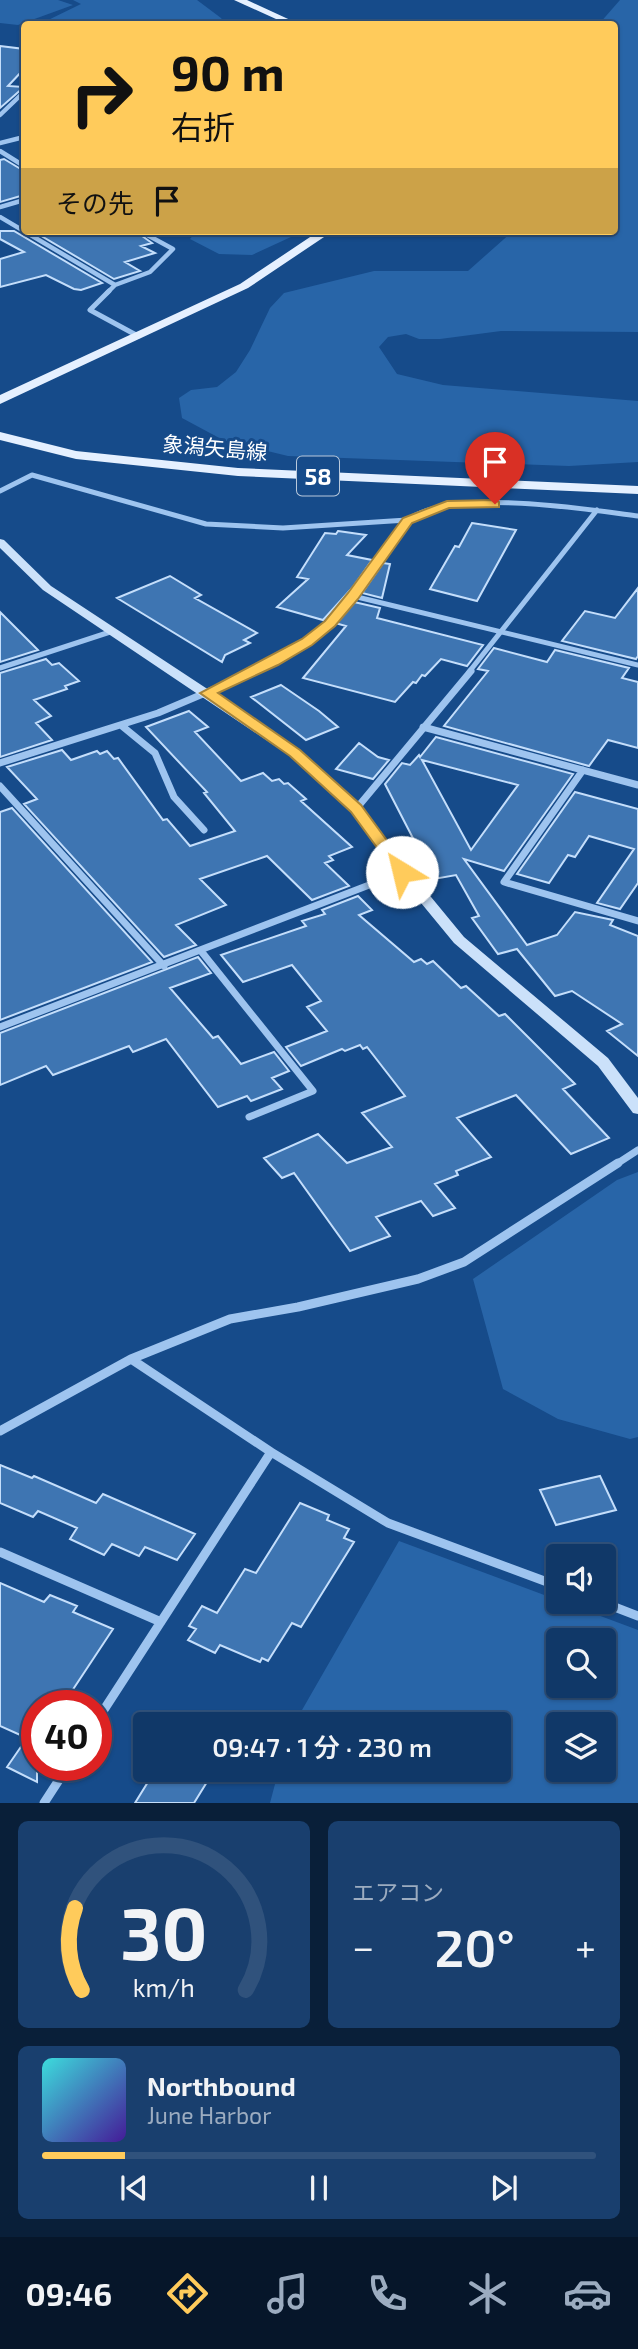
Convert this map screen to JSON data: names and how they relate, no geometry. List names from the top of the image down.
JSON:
{
  "streets": {
    "main road": ["象潟矢島線", "58"]
  },
  "page": {
    "turn": ["90 m", "右折"],
    "then": "その先",
    "limit": "40",
    "trip": "09:47 · 1 分 · 230 m",
    "tile": "エアコン",
    "heat": ["−", "20°", "+"],
    "song": ["Northbound", "June Harbor"],
    "tabs": "09:46",
    "gauge": ["30", "km/h"]
  }
}
